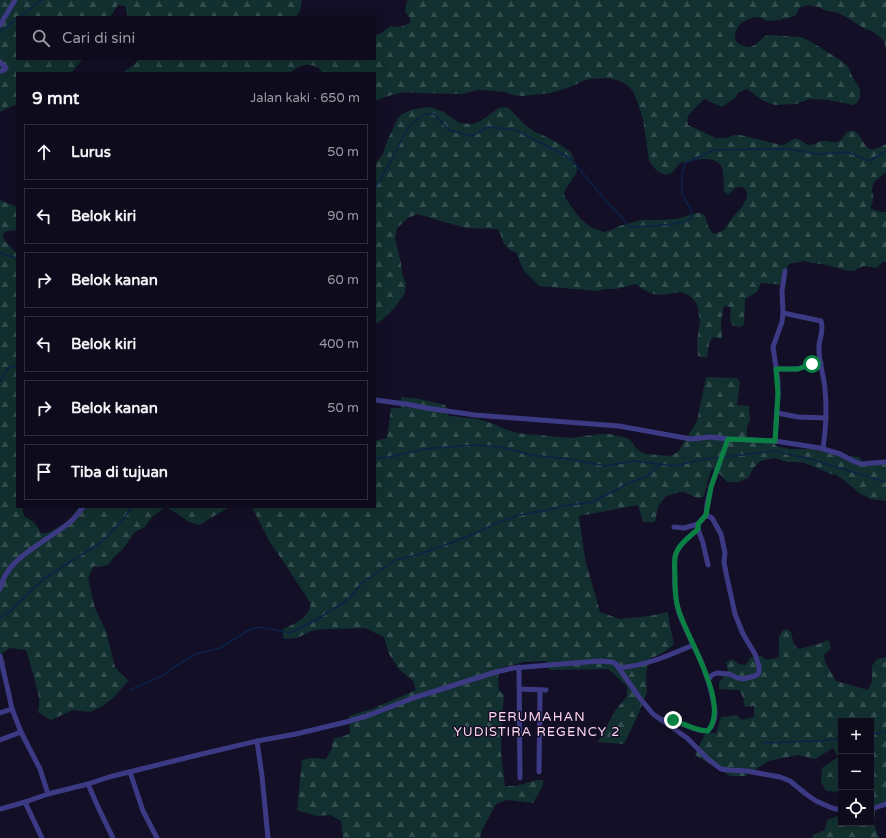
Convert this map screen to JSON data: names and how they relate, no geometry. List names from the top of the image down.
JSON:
{
  "districts": ["PERUMAHAN YUDISTIRA REGENCY 2"],
  "page": {
    "search": "Cari di sini",
    "heading": ["9 mnt", "Jalan kaki · 650 m"],
    "list": [
      ["Lurus", "50 m"],
      ["Belok kiri", "90 m"],
      ["Belok kanan", "60 m"],
      ["Belok kiri", "400 m"],
      ["Belok kanan", "50 m"],
      "Tiba di tujuan"
    ],
    "map_buttons": ["+", "−"]
  }
}
